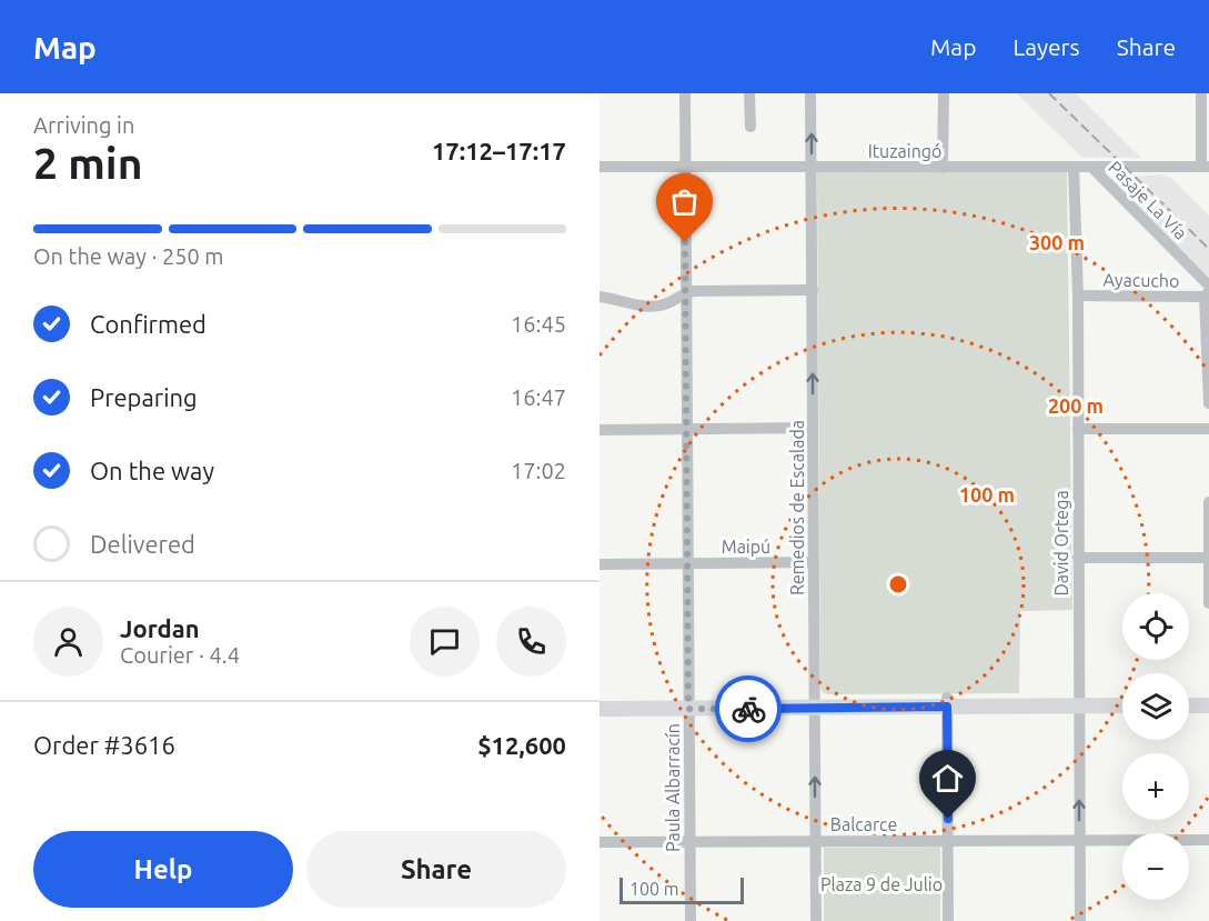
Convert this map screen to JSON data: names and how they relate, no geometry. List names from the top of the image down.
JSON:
{
  "streets": {
    "street": [
      "Ituzaingó",
      "Pasaje La Vía",
      "Ayacucho",
      "Remedios de Escalada",
      "David Ortega",
      "Maipú",
      "Paula Albarracín",
      "Balcarce"
    ]
  },
  "crossings": [
    ["Ituzaingó", "Pasaje La Vía"],
    ["Ituzaingó", "Remedios de Escalada"],
    ["Ituzaingó", "David Ortega"],
    ["Ituzaingó", "Paula Albarracín"],
    ["Pasaje La Vía", "Ayacucho"],
    ["Ayacucho", "David Ortega"],
    ["Remedios de Escalada", "Maipú"],
    ["Remedios de Escalada", "Balcarce"],
    ["David Ortega", "Balcarce"],
    ["Maipú", "Paula Albarracín"],
    ["Paula Albarracín", "Balcarce"]
  ],
  "one_way": ["Remedios de Escalada"],
  "parks": ["Plaza 9 de Julio"],
  "scale_bar": "100 m",
  "page": {
    "header": "Map",
    "nav": ["Map", "Layers", "Share"],
    "heading": ["2 min", "Arriving in", "17:12–17:17"],
    "panel": [
      "Jordan",
      "Courier · 4.4",
      "Order #3616",
      "$12,600"
    ],
    "bar": "On the way · 250 m",
    "list": [
      ["Confirmed", "16:45"],
      ["Preparing", "16:47"],
      ["On the way", "17:02"],
      "Delivered"
    ],
    "map_buttons": ["+", "−"],
    "buttons": ["Help", "Share"],
    "scale": "100 m"
  },
  "rings": ["300 m", "200 m", "100 m"]
}
